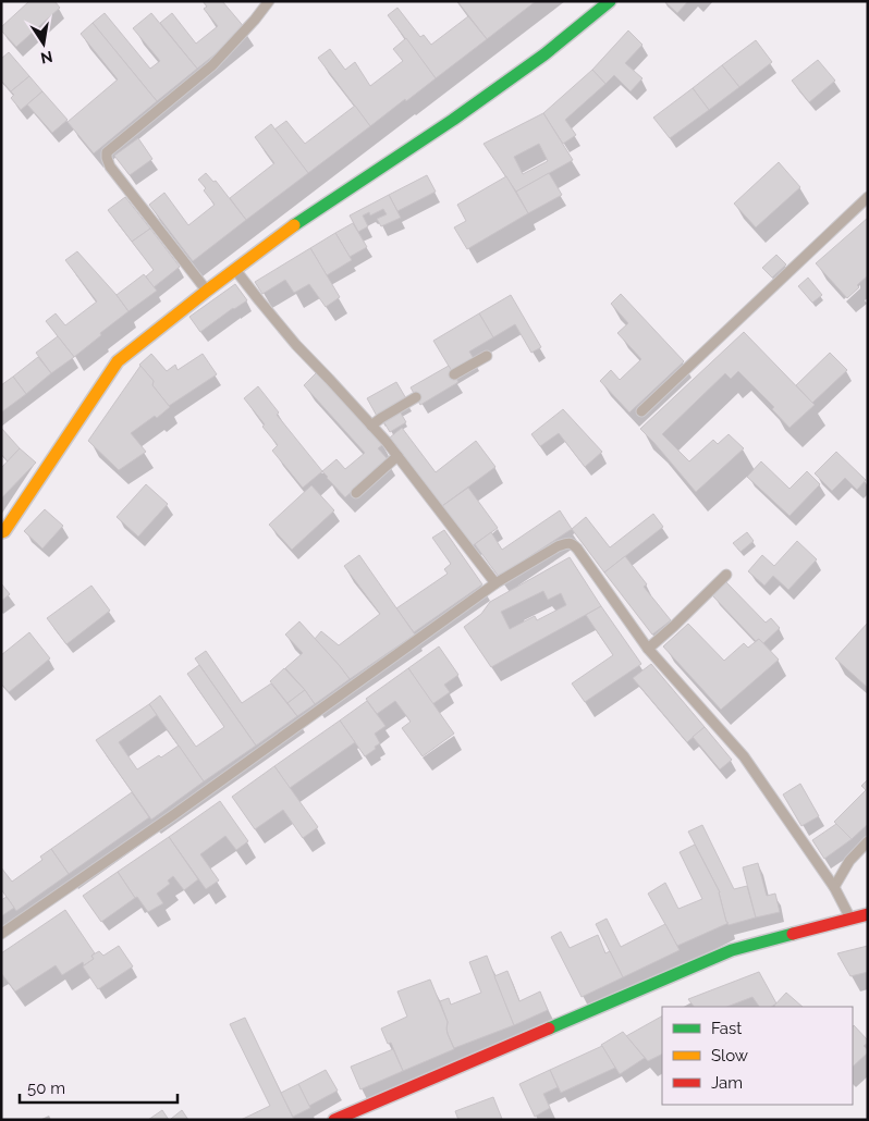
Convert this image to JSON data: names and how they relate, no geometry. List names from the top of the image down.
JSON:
{
  "legend": ["Fast", "Slow", "Jam"],
  "scale_bar": "50 m",
  "north": "bottom"
}
